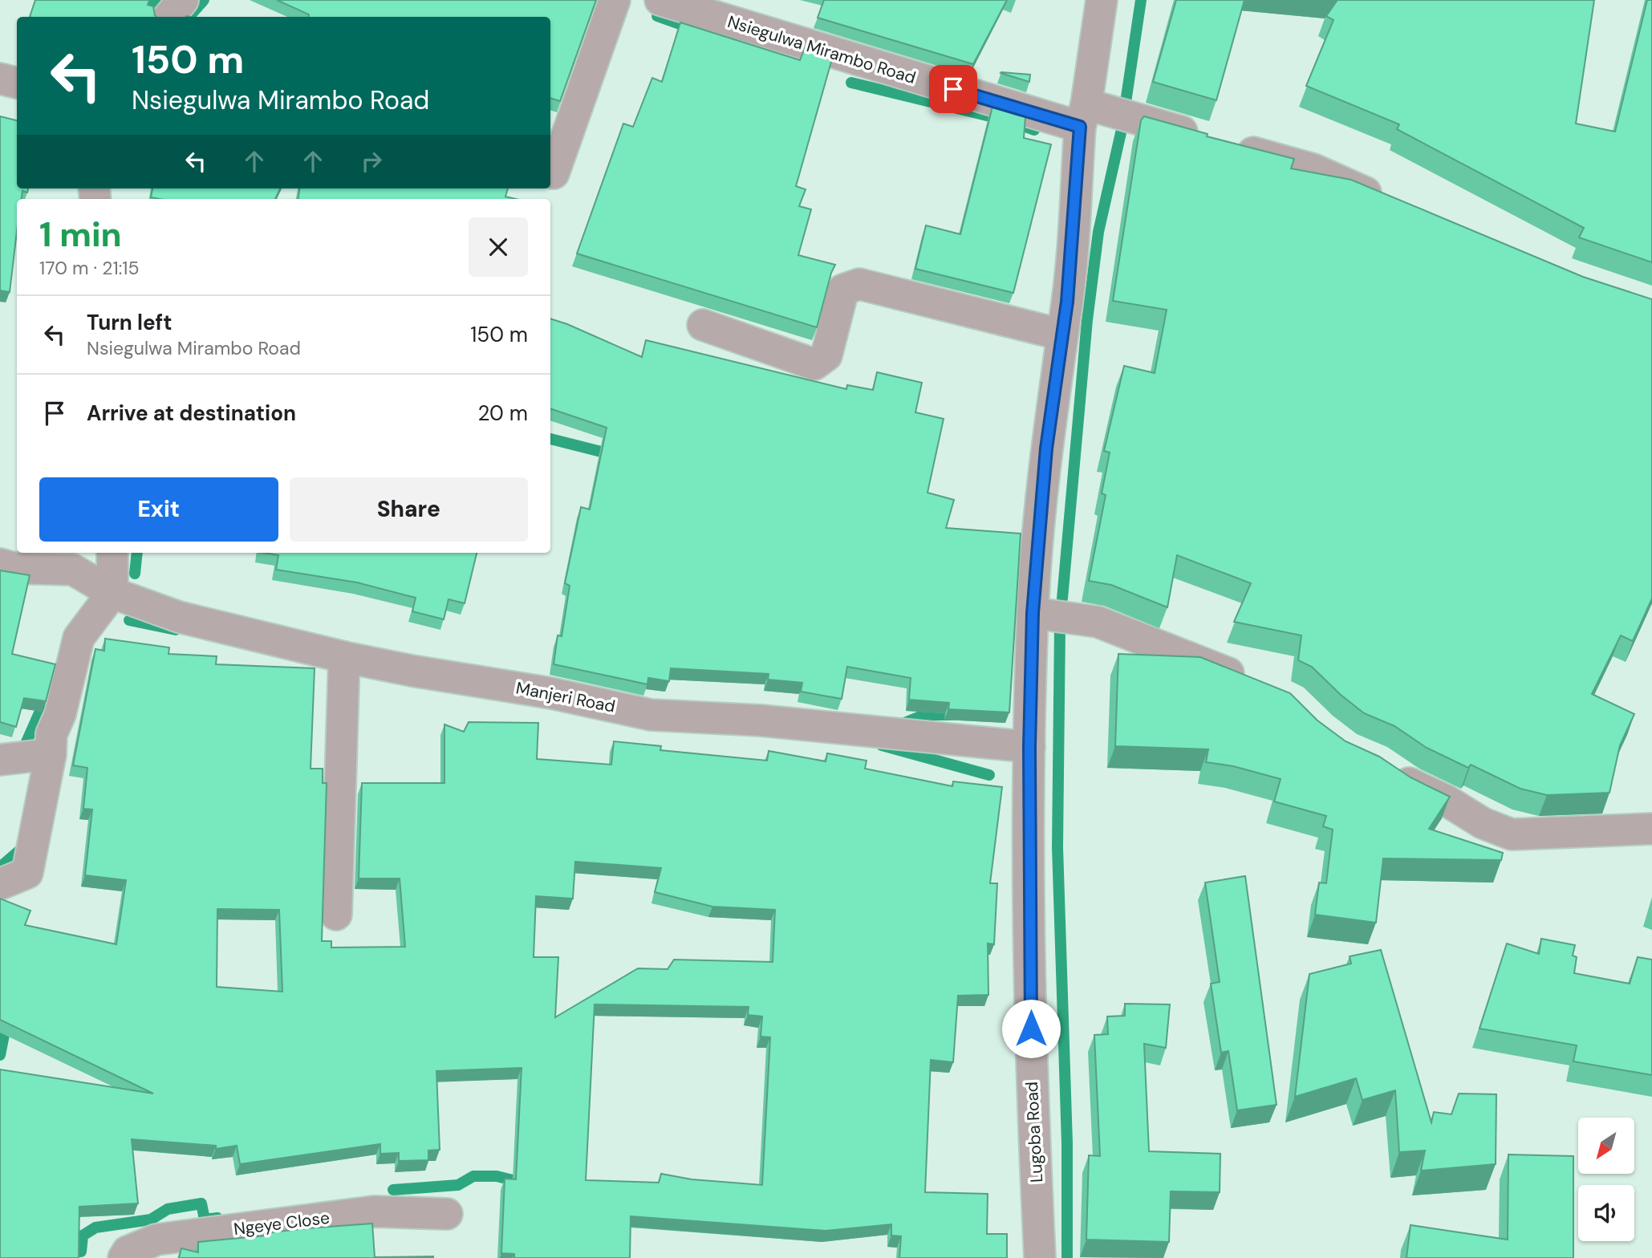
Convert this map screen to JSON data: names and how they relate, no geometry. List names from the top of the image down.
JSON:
{
  "streets": {
    "street": [
      "Nsiegulwa Mirambo Road",
      "Manjeri Road",
      "Lugoba Road",
      "Ngeye Close"
    ]
  },
  "crossings": [
    ["Nsiegulwa Mirambo Road", "Lugoba Road"],
    ["Manjeri Road", "Lugoba Road"]
  ],
  "north": "bottom left",
  "page": {
    "turn": ["150 m", "Nsiegulwa Mirambo Road"],
    "heading": ["1 min", "170 m · 21:15"],
    "list": [
      {
        "name": "Turn left",
        "note": "Nsiegulwa Mirambo Road",
        "value": "150 m"
      },
      {
        "name": "Arrive at destination",
        "value": "20 m"
      }
    ],
    "buttons": ["Exit", "Share"]
  }
}
